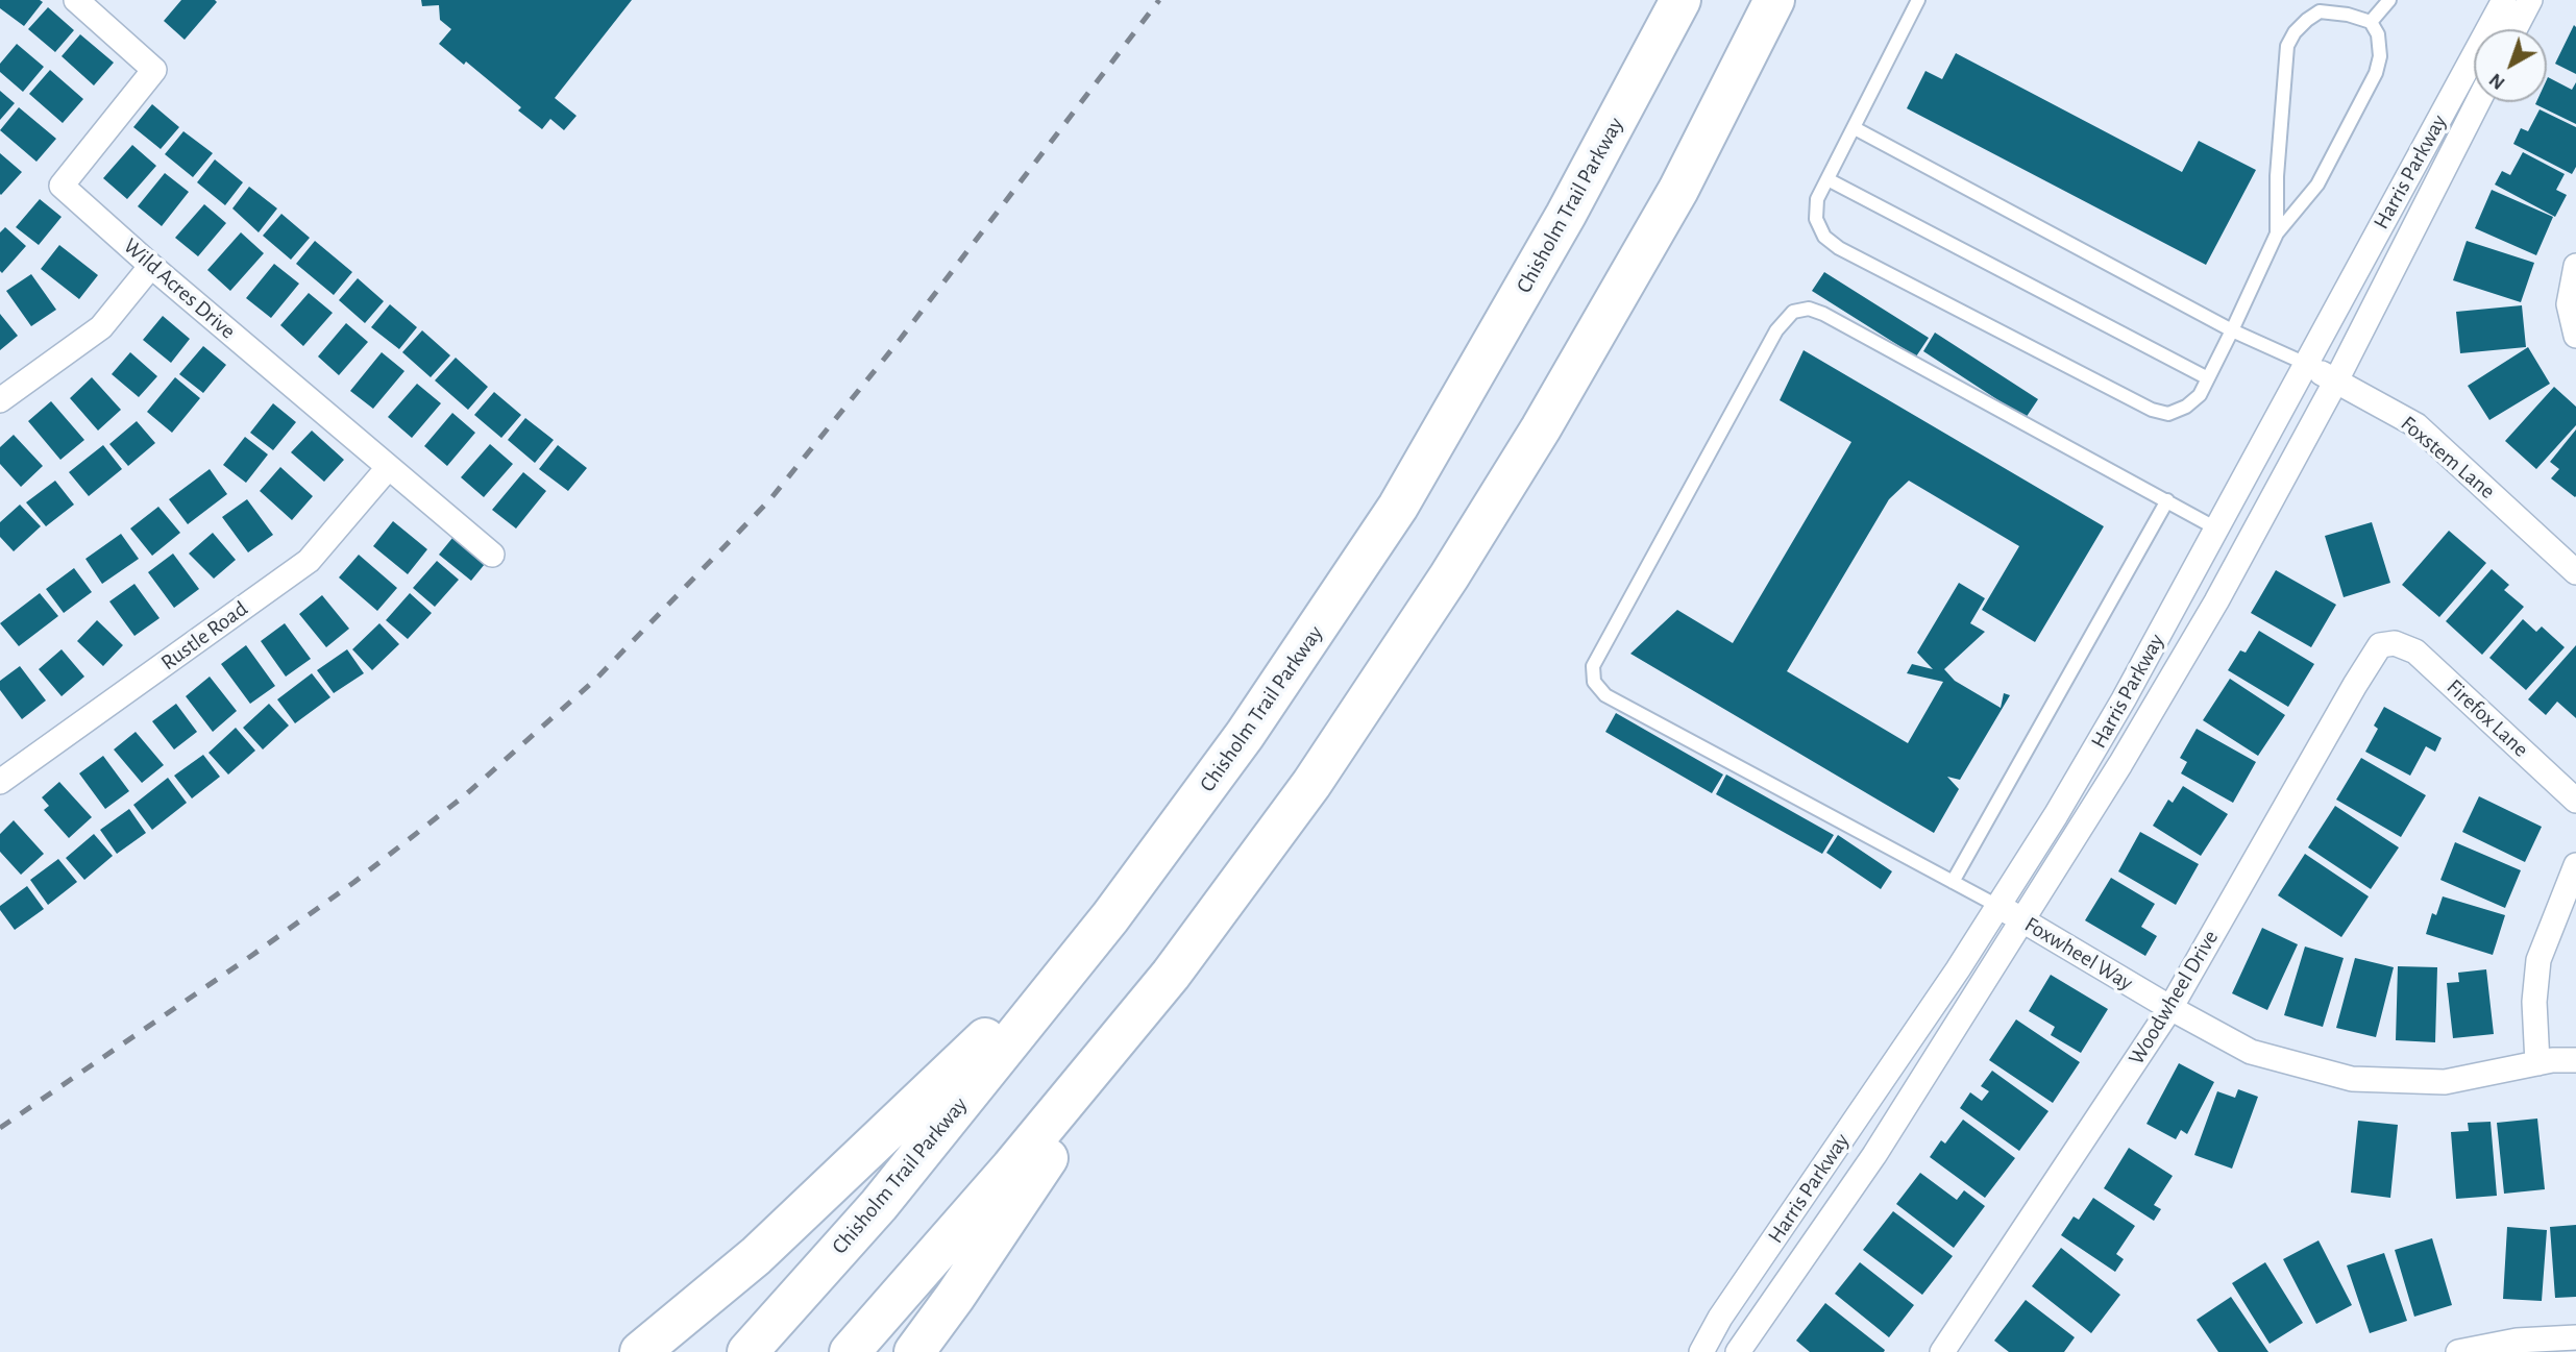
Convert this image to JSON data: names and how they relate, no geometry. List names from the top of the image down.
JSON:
{
  "streets": {
    "highway": ["Chisholm Trail Parkway"],
    "street": [
      "Harris Parkway",
      "Wild Acres Drive",
      "Foxstem Lane",
      "Rustle Road",
      "Firefox Lane",
      "Foxwheel Way",
      "Woodwheel Drive"
    ]
  },
  "crossings": [
    ["Harris Parkway", "Foxstem Lane"],
    ["Harris Parkway", "Foxwheel Way"],
    ["Wild Acres Drive", "Rustle Road"],
    ["Firefox Lane", "Woodwheel Drive"],
    ["Foxwheel Way", "Woodwheel Drive"]
  ],
  "north": "bottom left"
}
